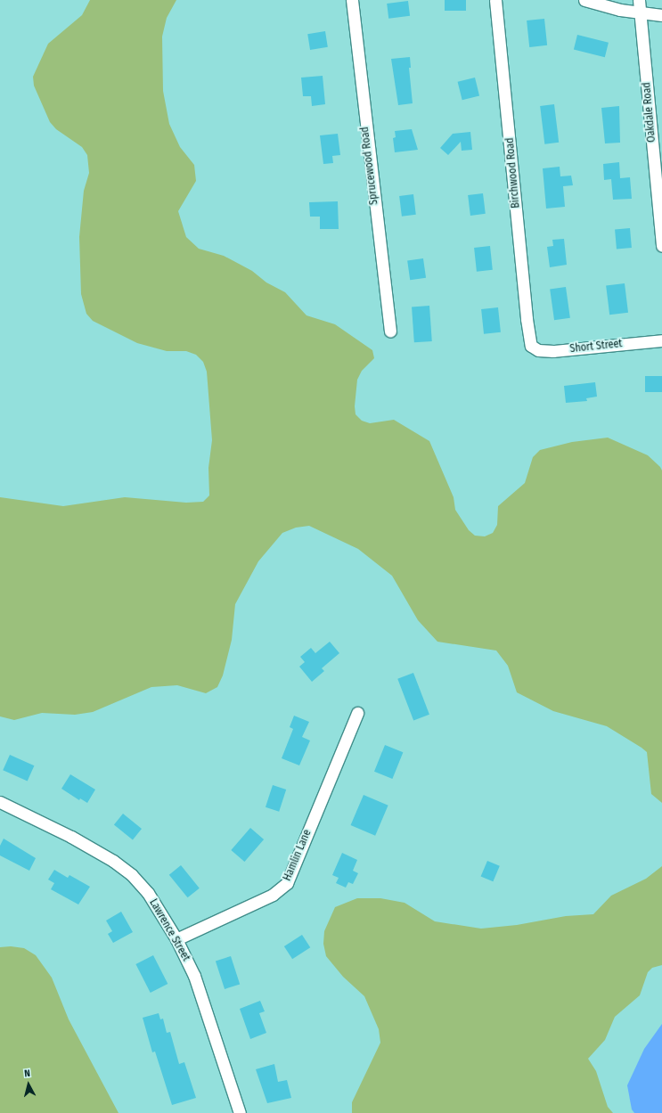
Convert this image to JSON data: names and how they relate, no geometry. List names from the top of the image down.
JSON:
{
  "streets": {
    "street": [
      "Oakdale Road",
      "Sprucewood Road",
      "Birchwood Road",
      "Short Street",
      "Hamlin Lane",
      "Lawrence Street"
    ]
  },
  "crossings": [
    ["Birchwood Road", "Short Street"],
    ["Hamlin Lane", "Lawrence Street"]
  ],
  "north": "top"
}
